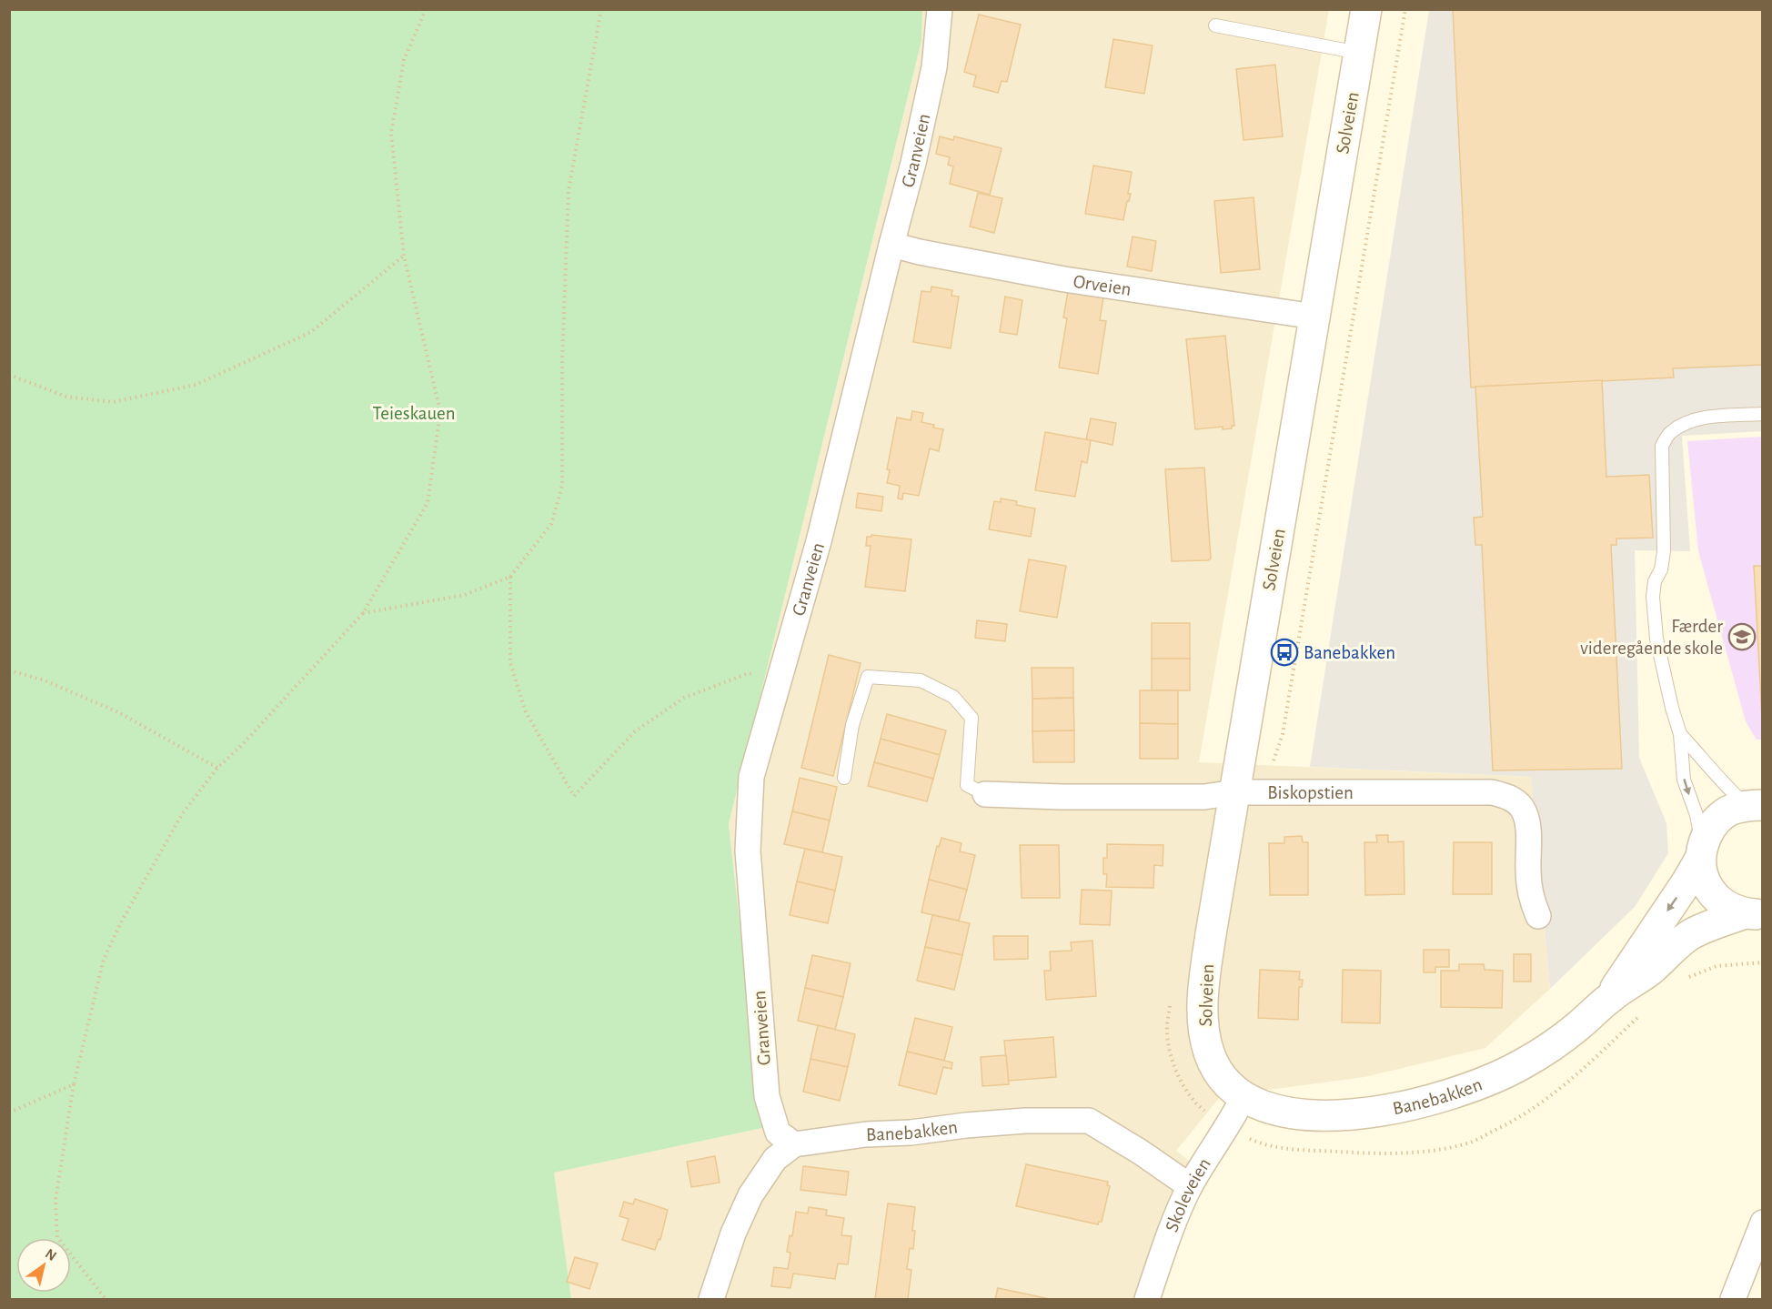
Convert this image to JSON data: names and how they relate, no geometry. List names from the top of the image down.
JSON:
{
  "streets": {
    "main road": ["Solveien", "Banebakken"],
    "street": [
      "Granveien",
      "Orveien",
      "Biskopstien",
      "Skoleveien"
    ]
  },
  "crossings": [
    ["Solveien", "Orveien"],
    ["Solveien", "Biskopstien"],
    ["Solveien", "Banebakken"],
    ["Solveien", "Skoleveien"],
    ["Granveien", "Orveien"],
    ["Granveien", "Banebakken"],
    ["Banebakken", "Skoleveien"]
  ],
  "parks": ["Teieskauen"],
  "places": {
    "school or university": ["Færder videregående skole"],
    "bus stop": ["Banebakken"]
  },
  "north": "top right"
}
